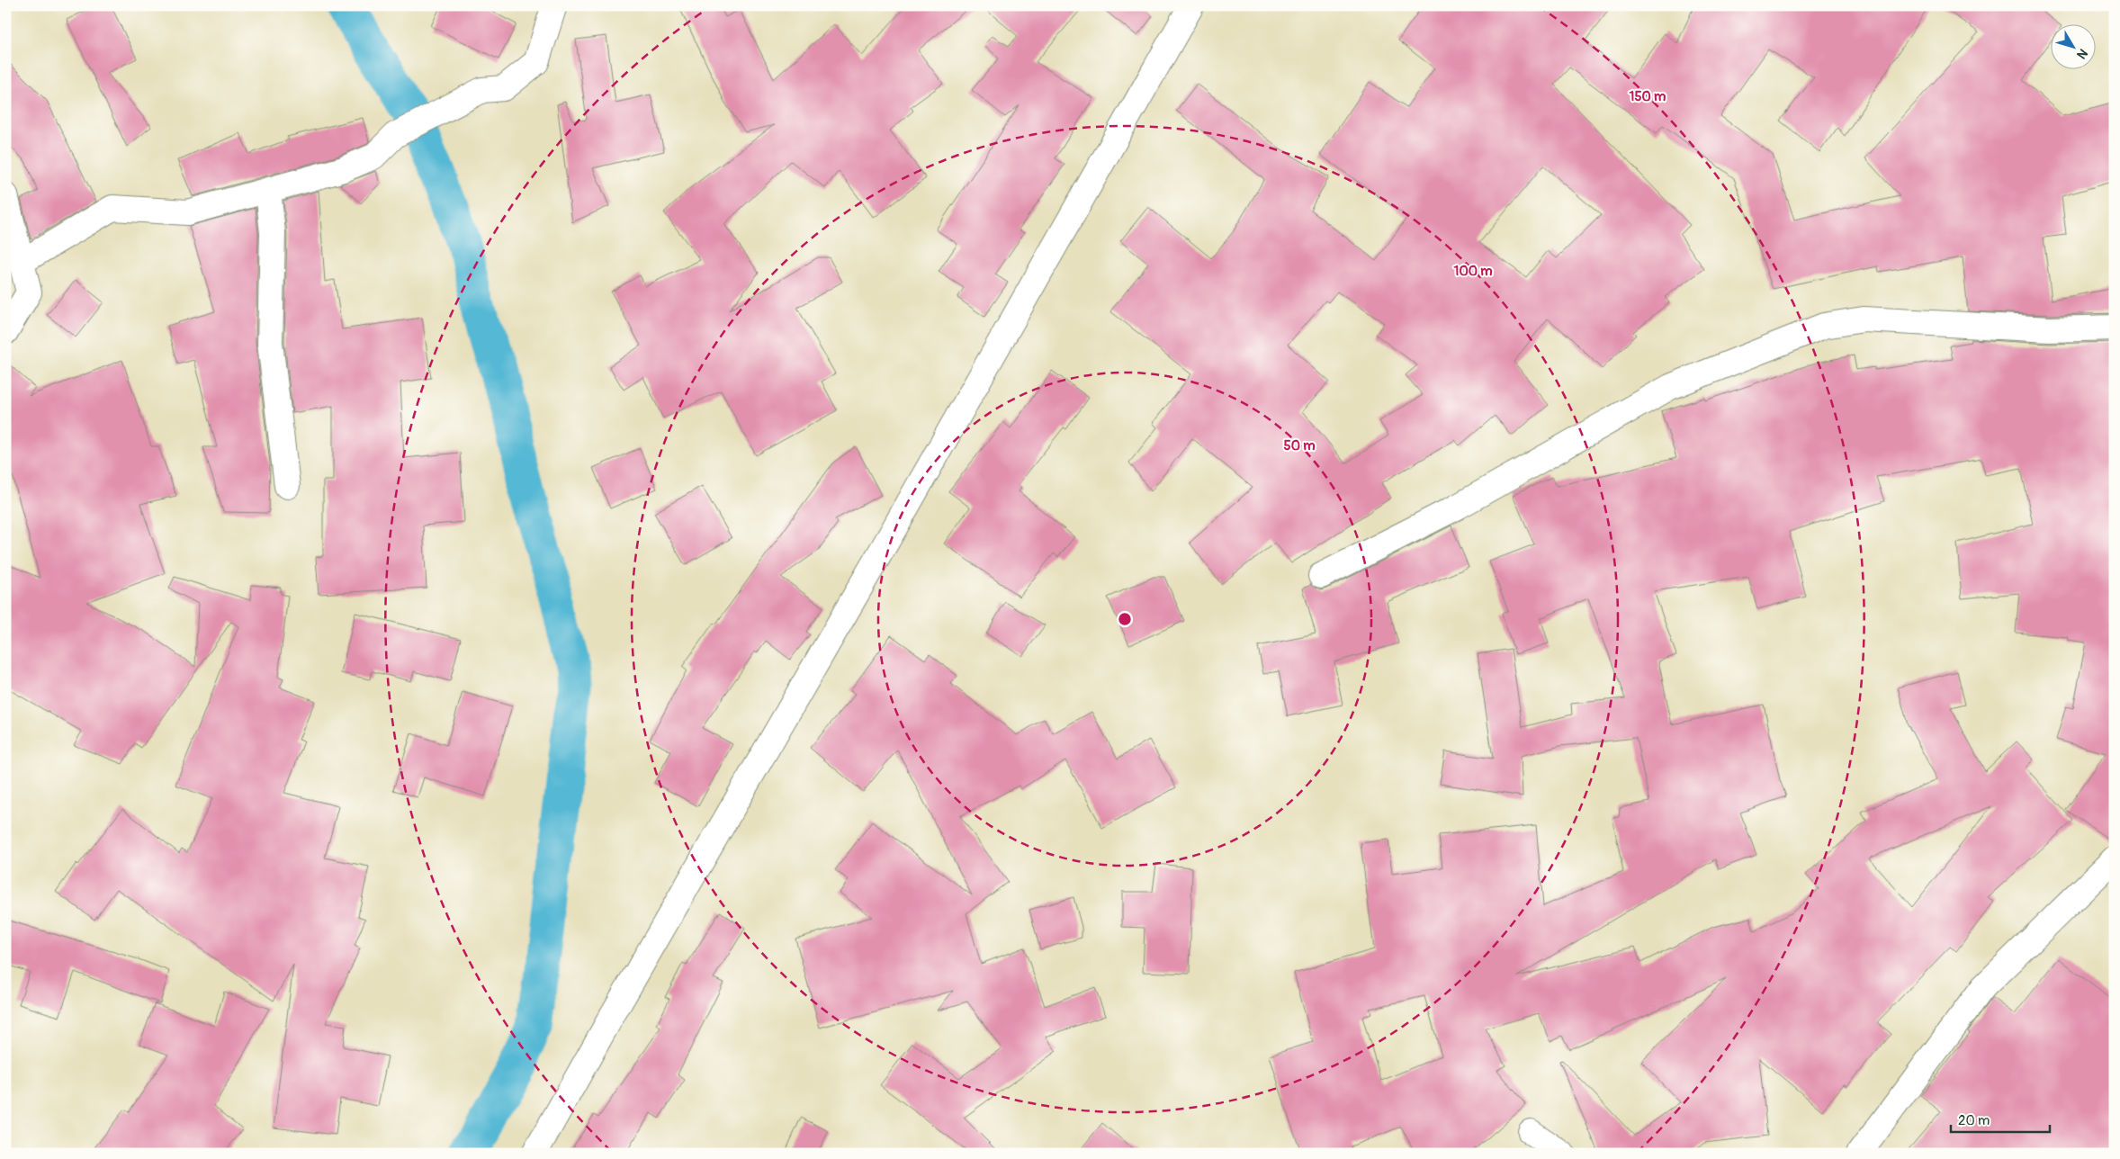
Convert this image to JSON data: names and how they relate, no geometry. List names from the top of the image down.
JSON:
{
  "scale_bar": "20 m",
  "north": "bottom right",
  "rings": ["150 m", "100 m", "50 m"]
}
